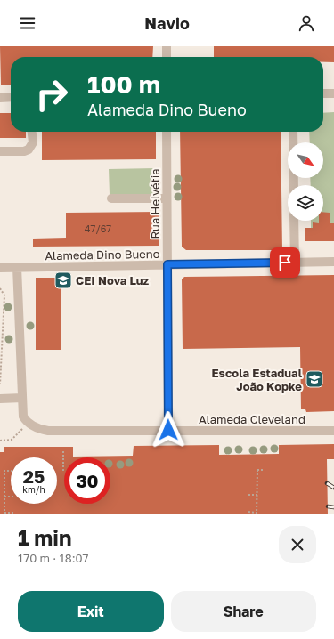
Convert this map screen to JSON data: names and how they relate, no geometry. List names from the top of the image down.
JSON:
{
  "streets": {
    "street": ["Rua Helvétia", "Alameda Dino Bueno", "Alameda Cleveland"]
  },
  "crossings": [
    ["Rua Helvétia", "Alameda Dino Bueno"],
    ["Rua Helvétia", "Alameda Cleveland"]
  ],
  "places": {
    "school or university": ["CEI Nova Luz", "Escola Estadual João Kopke"]
  },
  "house_numbers": ["47/67"],
  "north": "bottom right",
  "page": {
    "header": "Navio",
    "turn": ["100 m", "Alameda Dino Bueno"],
    "speed": "25 km/h",
    "limit": "30",
    "heading": ["1 min", "170 m · 18:07"],
    "buttons": ["Exit", "Share"]
  }
}
